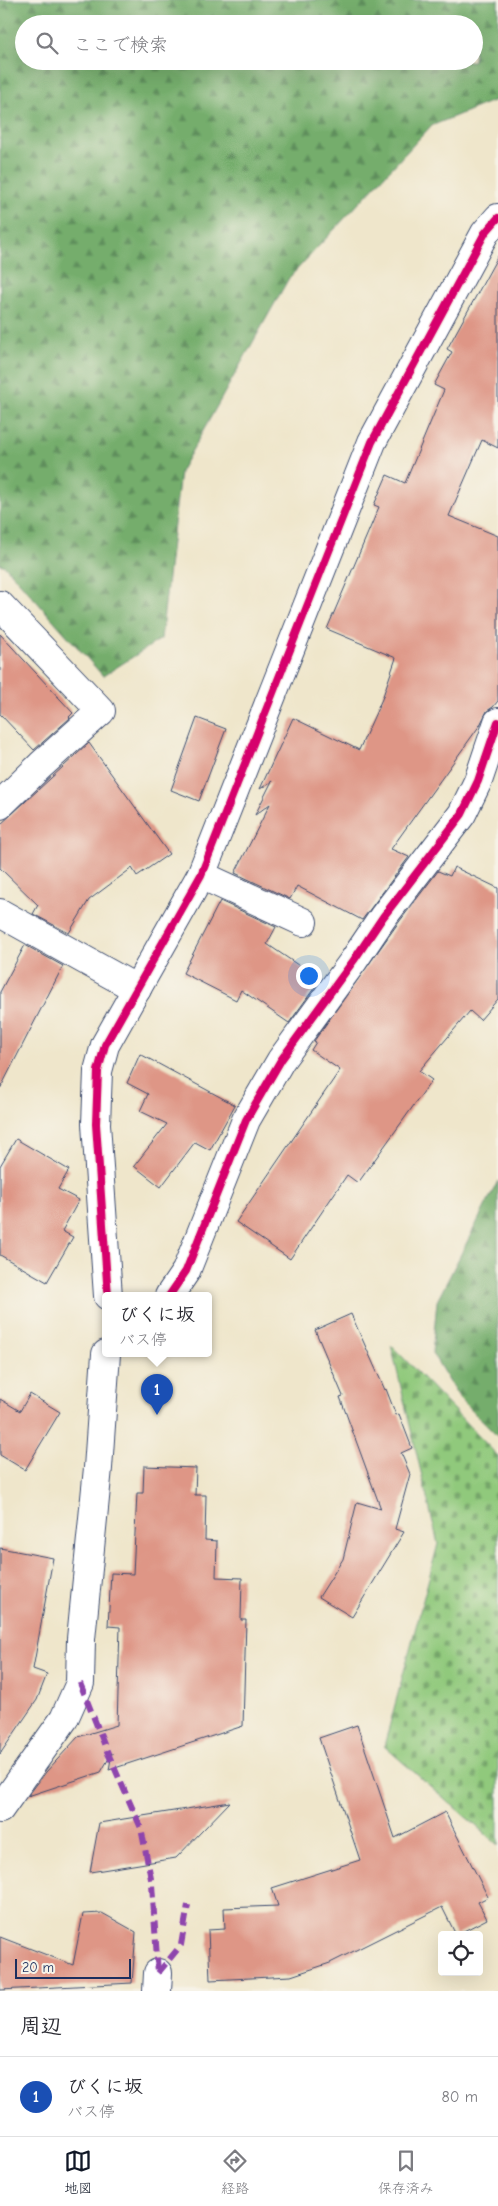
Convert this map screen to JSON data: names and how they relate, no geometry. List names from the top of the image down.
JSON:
{
  "scale_bar": "20 m",
  "page": {
    "search": "ここで検索",
    "popup": ["びくに坂", "バス停"],
    "pins": "1",
    "scale": "20 m",
    "heading": "周辺",
    "list": [
      {
        "mark": "1",
        "name": "びくに坂",
        "note": "バス停",
        "value": "80 m"
      }
    ],
    "nav": ["地図", "経路", "保存済み"]
  }
}
